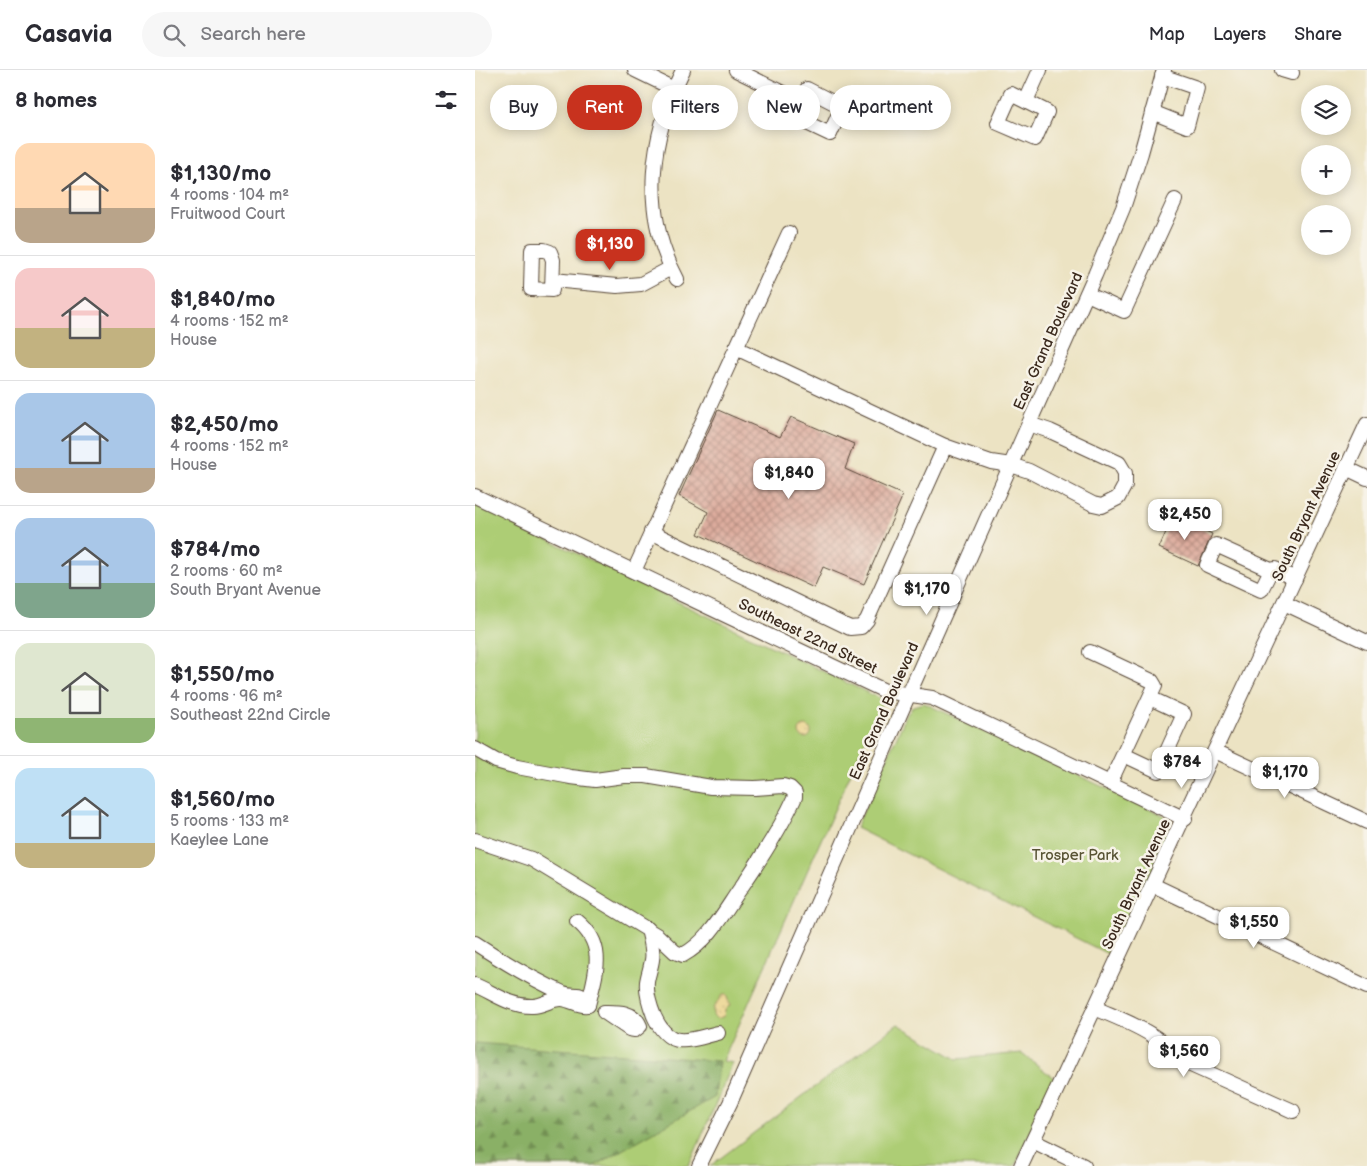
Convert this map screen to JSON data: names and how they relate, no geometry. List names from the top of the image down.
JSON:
{
  "streets": {
    "street": ["East Grand Boulevard", "South Bryant Avenue", "Southeast 22nd Street"]
  },
  "crossings": [
    ["East Grand Boulevard", "Southeast 22nd Street"],
    ["South Bryant Avenue", "Southeast 22nd Street"]
  ],
  "parks": ["Trosper Park"],
  "page": {
    "header": "Casavia",
    "search": "Search here",
    "nav": ["Map", "Layers", "Share"],
    "heading": "8 homes",
    "map_buttons": ["+", "−"],
    "chip": [
      "Buy",
      "Rent",
      "Filters",
      "New",
      "Apartment"
    ],
    "list": [
      {
        "name": "$1,130/mo",
        "note": "4 rooms · 104 m² · Fruitwood Court"
      },
      {
        "name": "$1,840/mo",
        "note": "4 rooms · 152 m² · House"
      },
      {
        "name": "$2,450/mo",
        "note": "4 rooms · 152 m² · House"
      },
      {
        "name": "$784/mo",
        "note": "2 rooms · 60 m² · South Bryant Avenue"
      },
      {
        "name": "$1,550/mo",
        "note": "4 rooms · 96 m² · Southeast 22nd Circle"
      },
      {
        "name": "$1,560/mo",
        "note": "5 rooms · 133 m² · Kaeylee Lane"
      }
    ],
    "price": [
      "$1,130",
      "$1,840",
      "$2,450",
      "$1,170",
      "$784",
      "$1,170",
      "$1,550",
      "$1,560"
    ]
  }
}
